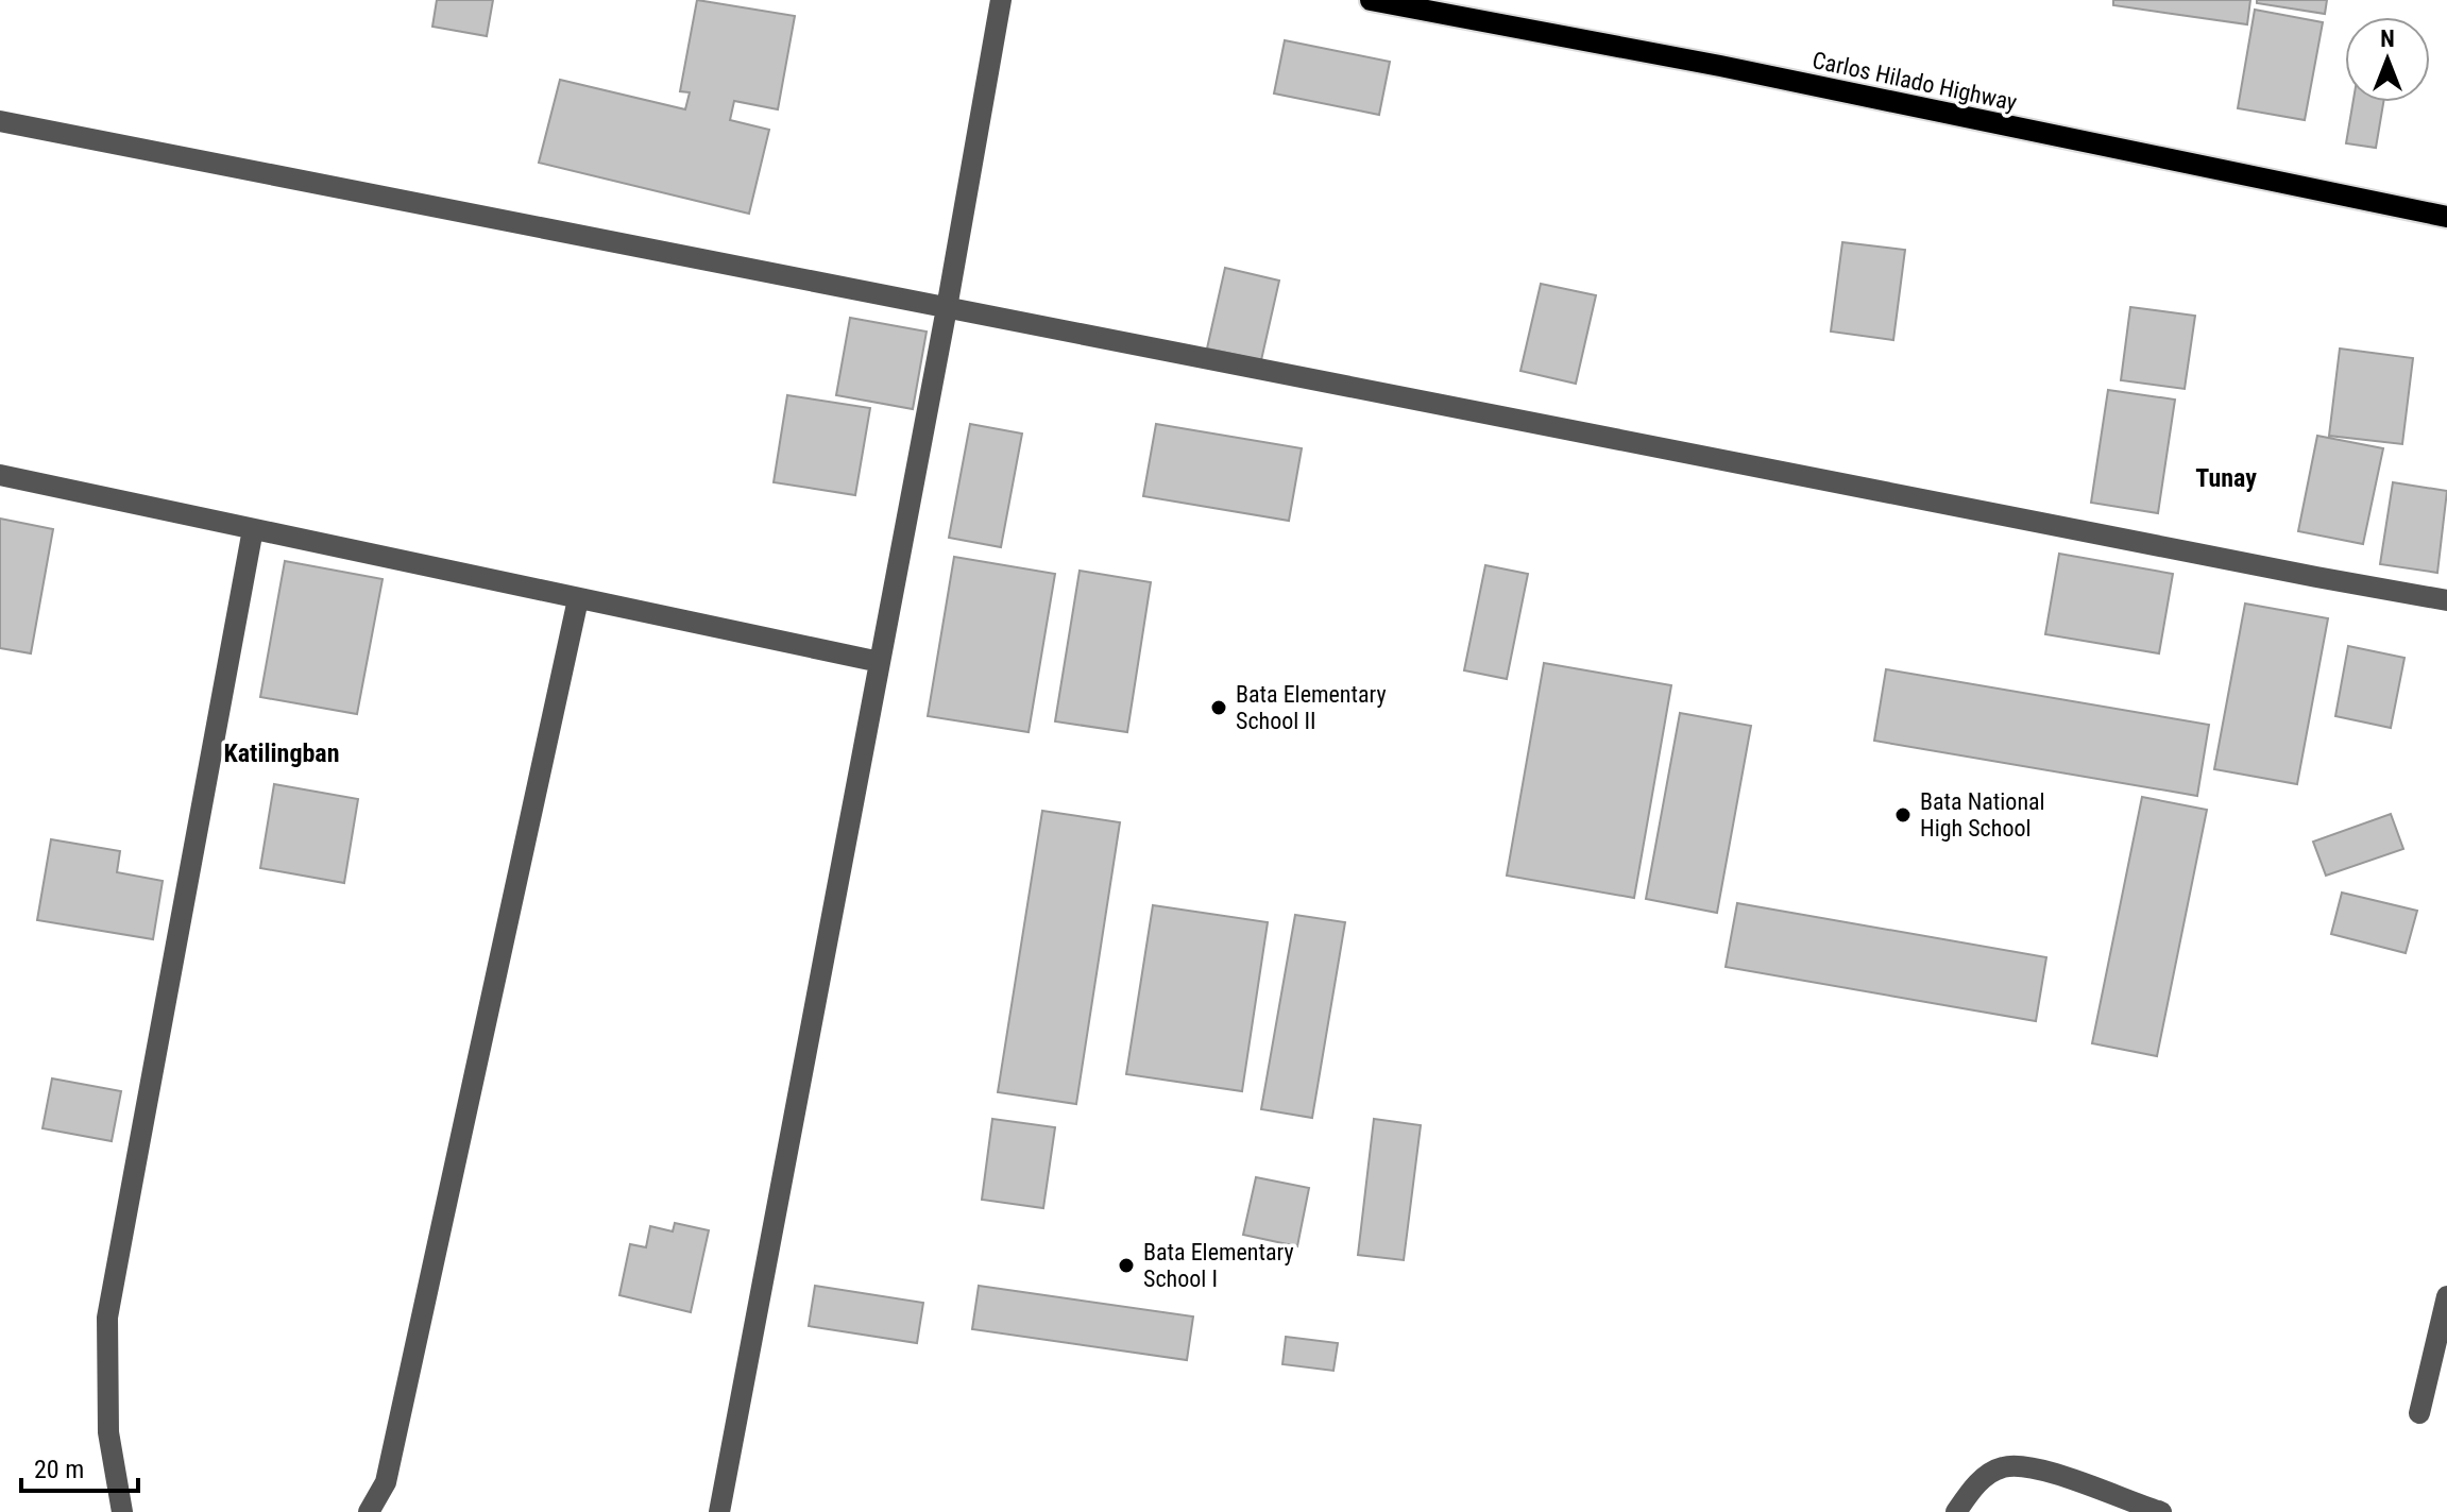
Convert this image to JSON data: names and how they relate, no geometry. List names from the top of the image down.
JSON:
{
  "streets": {
    "main road": ["Carlos Hilado Highway"]
  },
  "districts": ["Tunay", "Katilingban"],
  "places": ["Bata Elementary School II", "Bata National High School", "Bata Elementary School I"],
  "scale_bar": "20 m",
  "north": "top"
}
